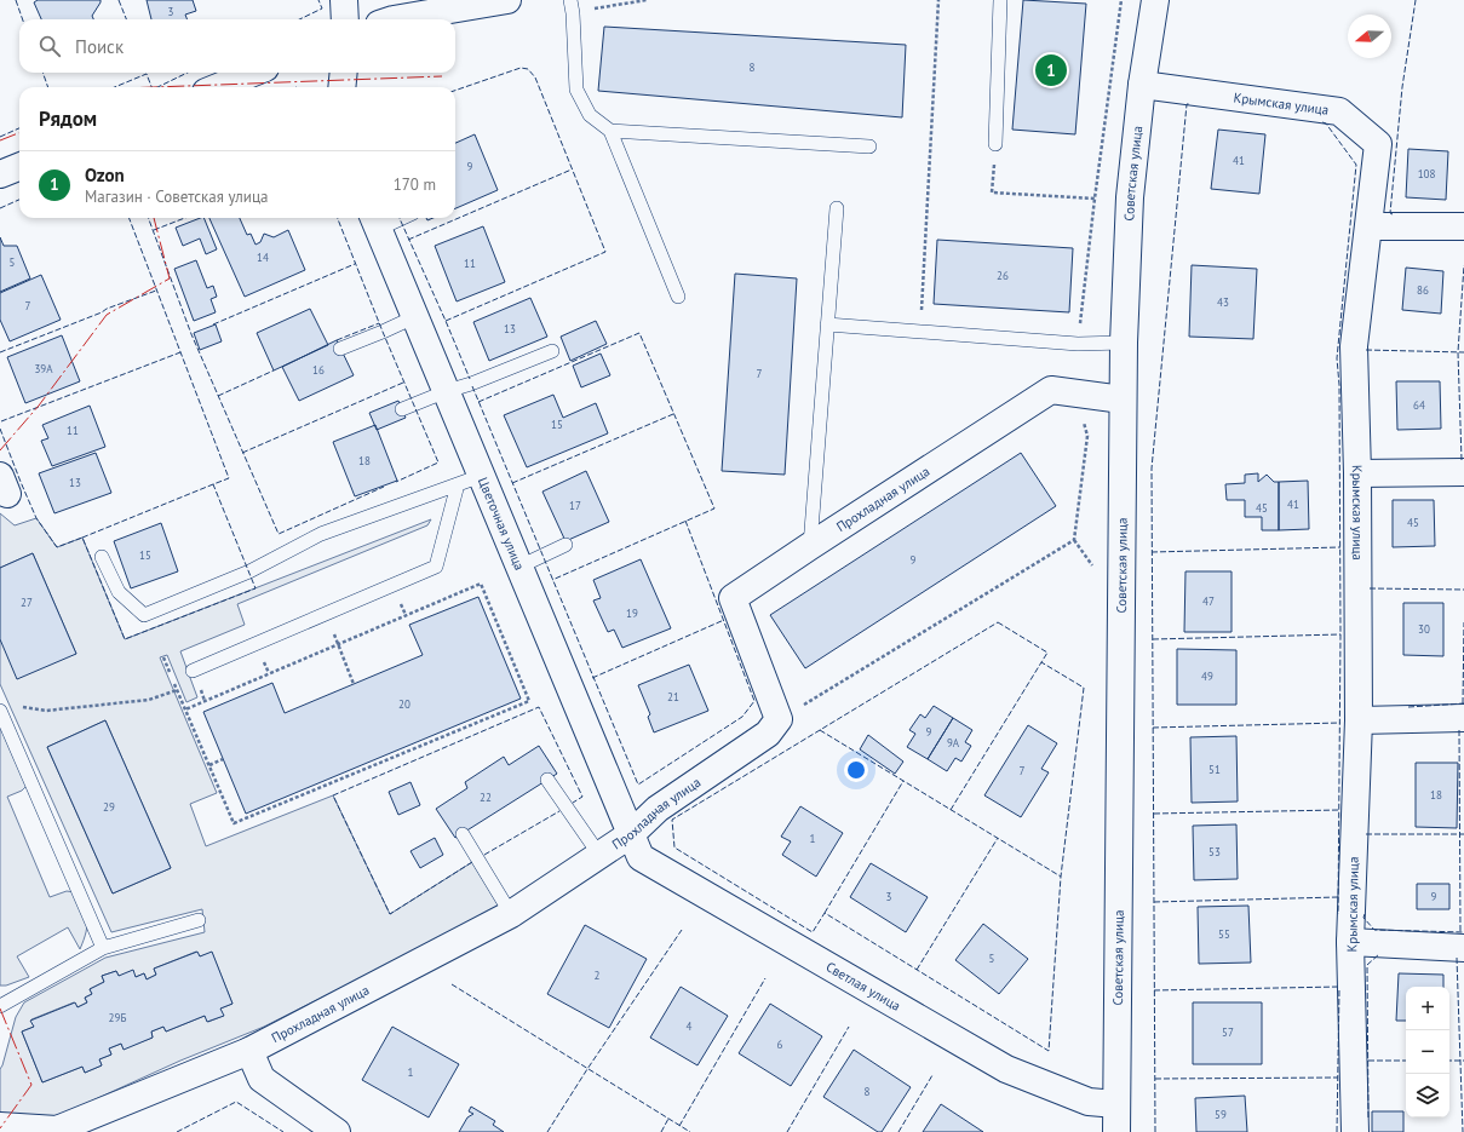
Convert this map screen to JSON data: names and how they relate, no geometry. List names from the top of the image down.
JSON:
{
  "streets": {
    "street": [
      "Крымская улица",
      "Советская улица",
      "Прохладная улица",
      "Цветочная улица",
      "Светлая улица"
    ]
  },
  "crossings": [
    ["Крымская улица", "Советская улица"],
    ["Советская улица", "Прохладная улица"],
    ["Советская улица", "Светлая улица"],
    ["Прохладная улица", "Цветочная улица"],
    ["Прохладная улица", "Светлая улица"],
    ["Цветочная улица", "Светлая улица"]
  ],
  "house_numbers": [
    "3",
    "8",
    "41",
    "9",
    "108",
    "14",
    "5",
    "11",
    "26",
    "86",
    "43",
    "7",
    "13",
    "39А",
    "16",
    "7",
    "64",
    "15",
    "11",
    "18",
    "13",
    "41",
    "17",
    "45",
    "45",
    "15",
    "9",
    "47",
    "27",
    "19",
    "30",
    "49",
    "21",
    "20",
    "9",
    "9А",
    "51",
    "7",
    "18",
    "22",
    "29",
    "1",
    "53",
    "3",
    "9",
    "55",
    "5",
    "2",
    "29Б",
    "4",
    "57",
    "6",
    "1",
    "8",
    "59"
  ],
  "north": "left",
  "page": {
    "search": "Поиск",
    "pins": "1",
    "heading": "Рядом",
    "list": [
      {
        "mark": "1",
        "name": "Ozon",
        "note": "Магазин · Советская улица",
        "value": "170 m"
      }
    ],
    "map_buttons": ["+", "−"]
  }
}
